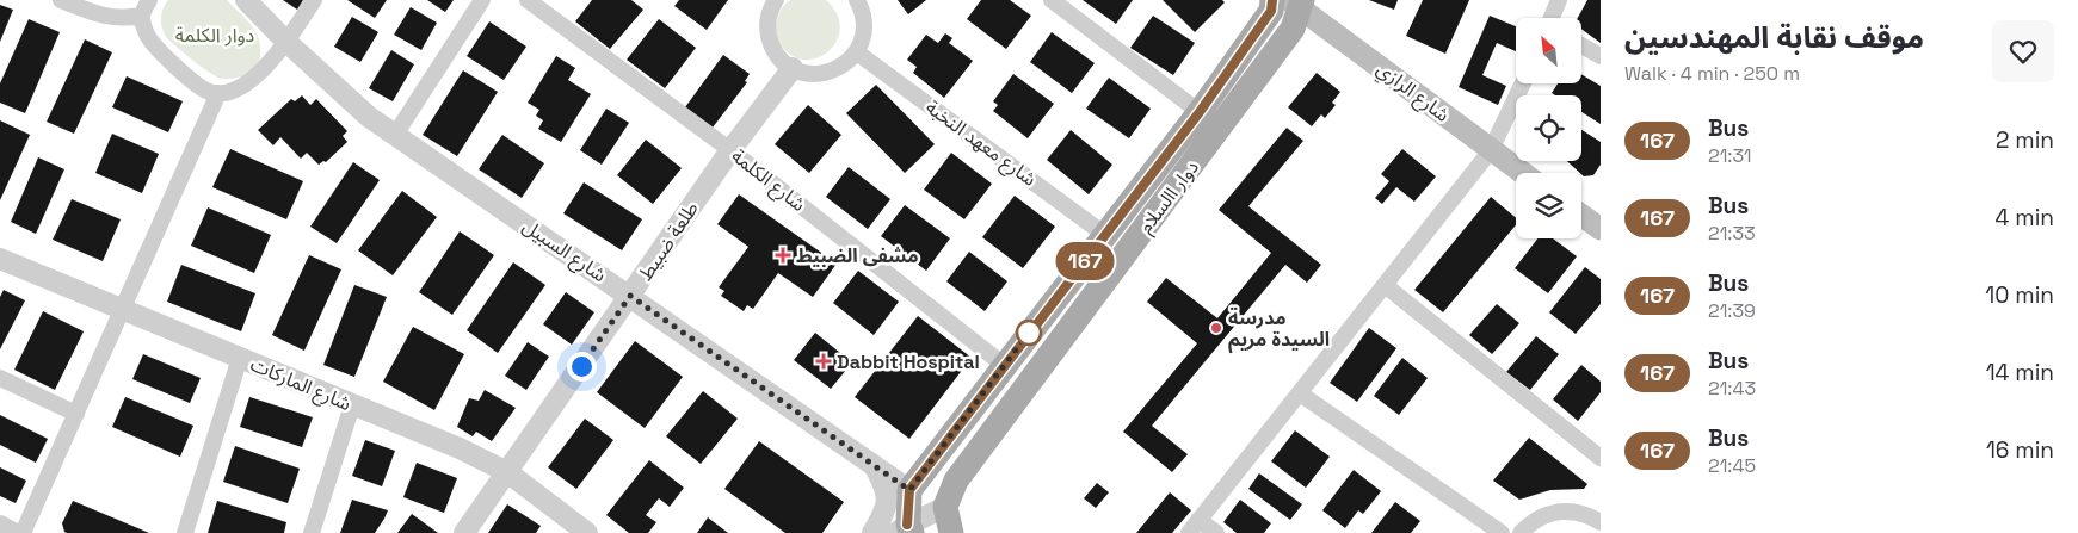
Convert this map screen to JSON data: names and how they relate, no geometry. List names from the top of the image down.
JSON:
{
  "streets": {
    "main road": ["شارع الرازي", "دوار االسلام"],
    "street": [
      "شارع معهد النخبة",
      "شارع الكلمة",
      "طلعة ضبيط",
      "شارع السبيل",
      "شارع الماركات"
    ]
  },
  "crossings": [
    ["شارع الرازي", "دوار االسلام"],
    ["شارع الكلمة", "طلعة ضبيط"],
    ["طلعة ضبيط", "شارع السبيل"],
    ["طلعة ضبيط", "شارع الماركات"]
  ],
  "parks": ["دوار الكلمة"],
  "places": {
    "health": ["مشفى الضبيط", "Dabbit Hospital"],
    "other": ["مدرسة السيدة مريم"]
  },
  "lines": ["bus line 167"],
  "north": "top left",
  "page": {
    "on_map": "167",
    "heading": ["موقف نقابة المهندسين", "Walk · 4 min · 250 m"],
    "list": [
      {
        "mark": "167",
        "name": "Bus",
        "note": "21:31",
        "value": "2 min"
      },
      {
        "mark": "167",
        "name": "Bus",
        "note": "21:33",
        "value": "4 min"
      },
      {
        "mark": "167",
        "name": "Bus",
        "note": "21:39",
        "value": "10 min"
      },
      {
        "mark": "167",
        "name": "Bus",
        "note": "21:43",
        "value": "14 min"
      },
      {
        "mark": "167",
        "name": "Bus",
        "note": "21:45",
        "value": "16 min"
      }
    ]
  }
}
